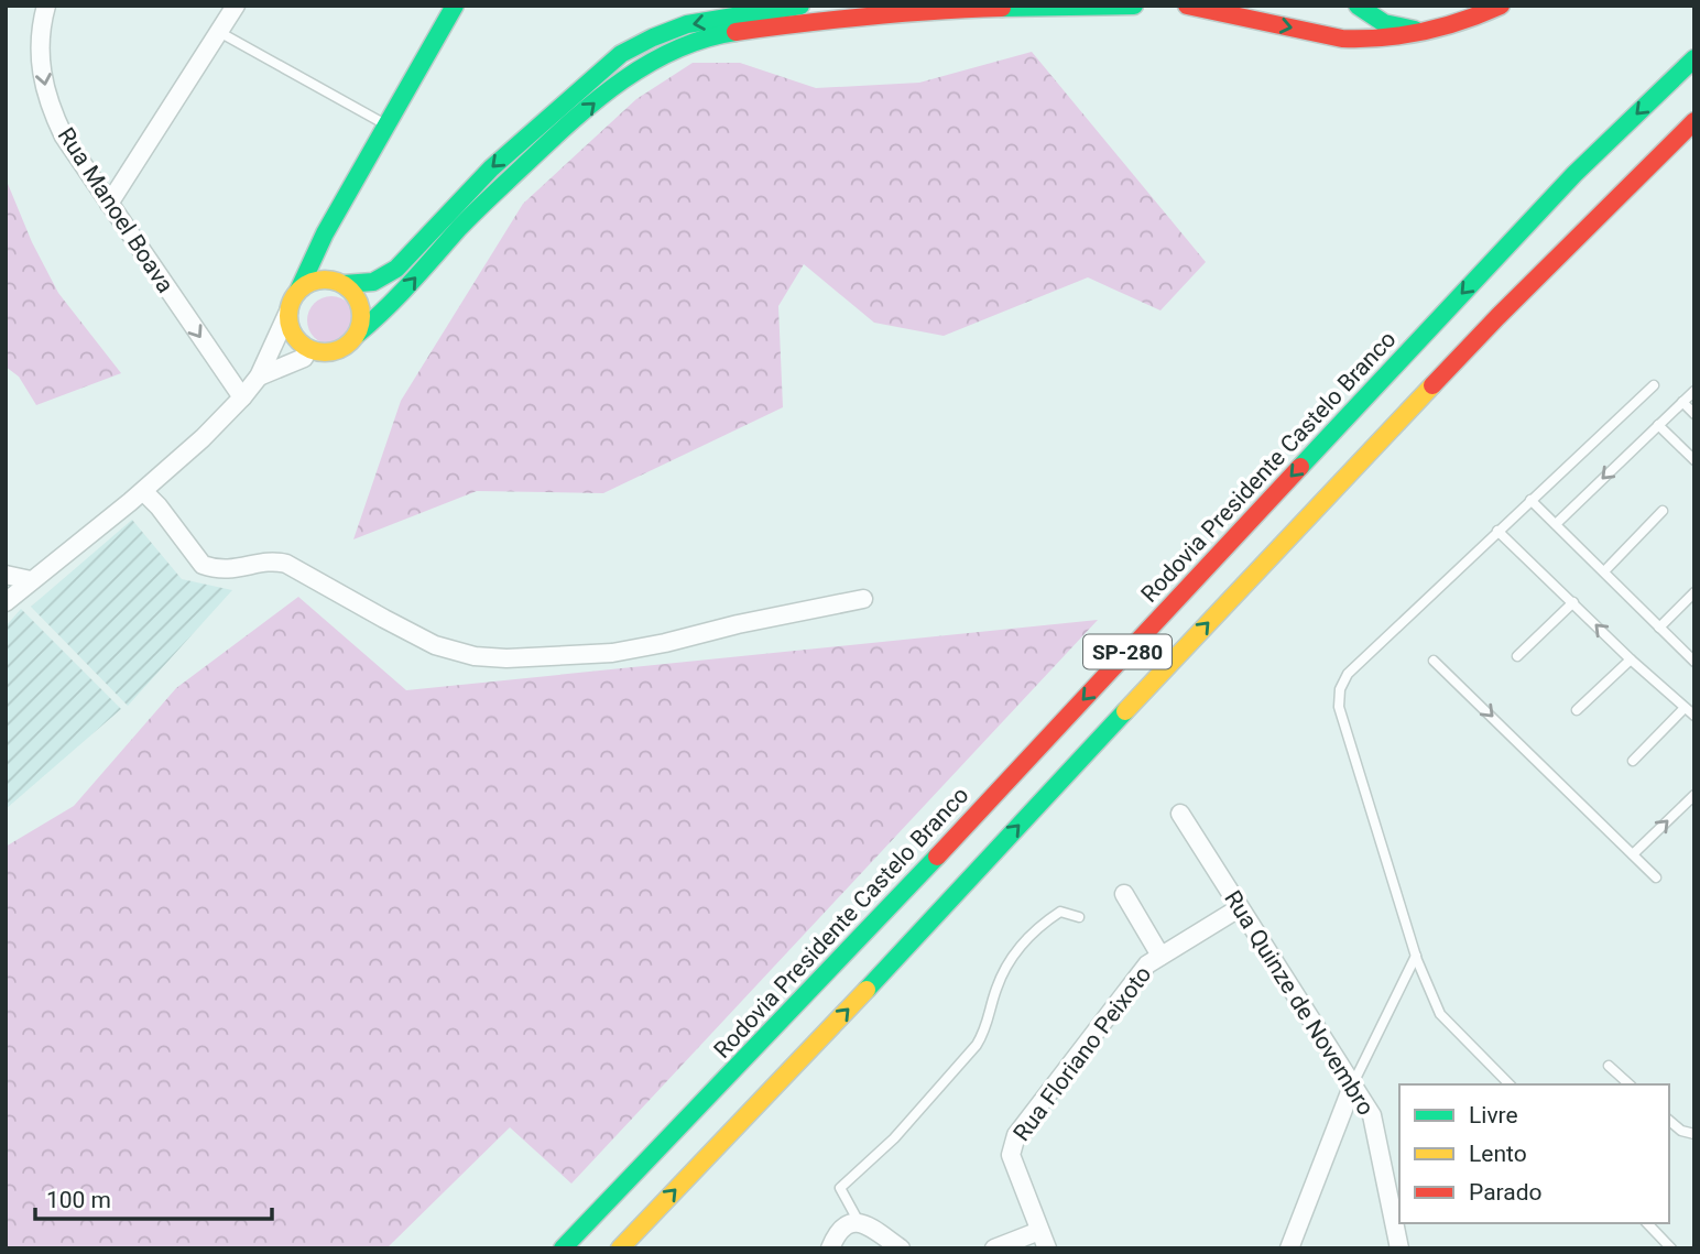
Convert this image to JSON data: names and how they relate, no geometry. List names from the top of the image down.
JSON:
{
  "streets": {
    "main road": ["Rodovia Presidente Castelo Branco", "SP-280"],
    "street": ["Rua Manoel Boava", "Rua Quinze de Novembro", "Rua Floriano Peixoto"]
  },
  "crossings": [
    ["Rua Quinze de Novembro", "Rua Floriano Peixoto"]
  ],
  "one_way": ["Rua Manoel Boava"],
  "legend": ["Livre", "Lento", "Parado"],
  "scale_bar": "100 m"
}
